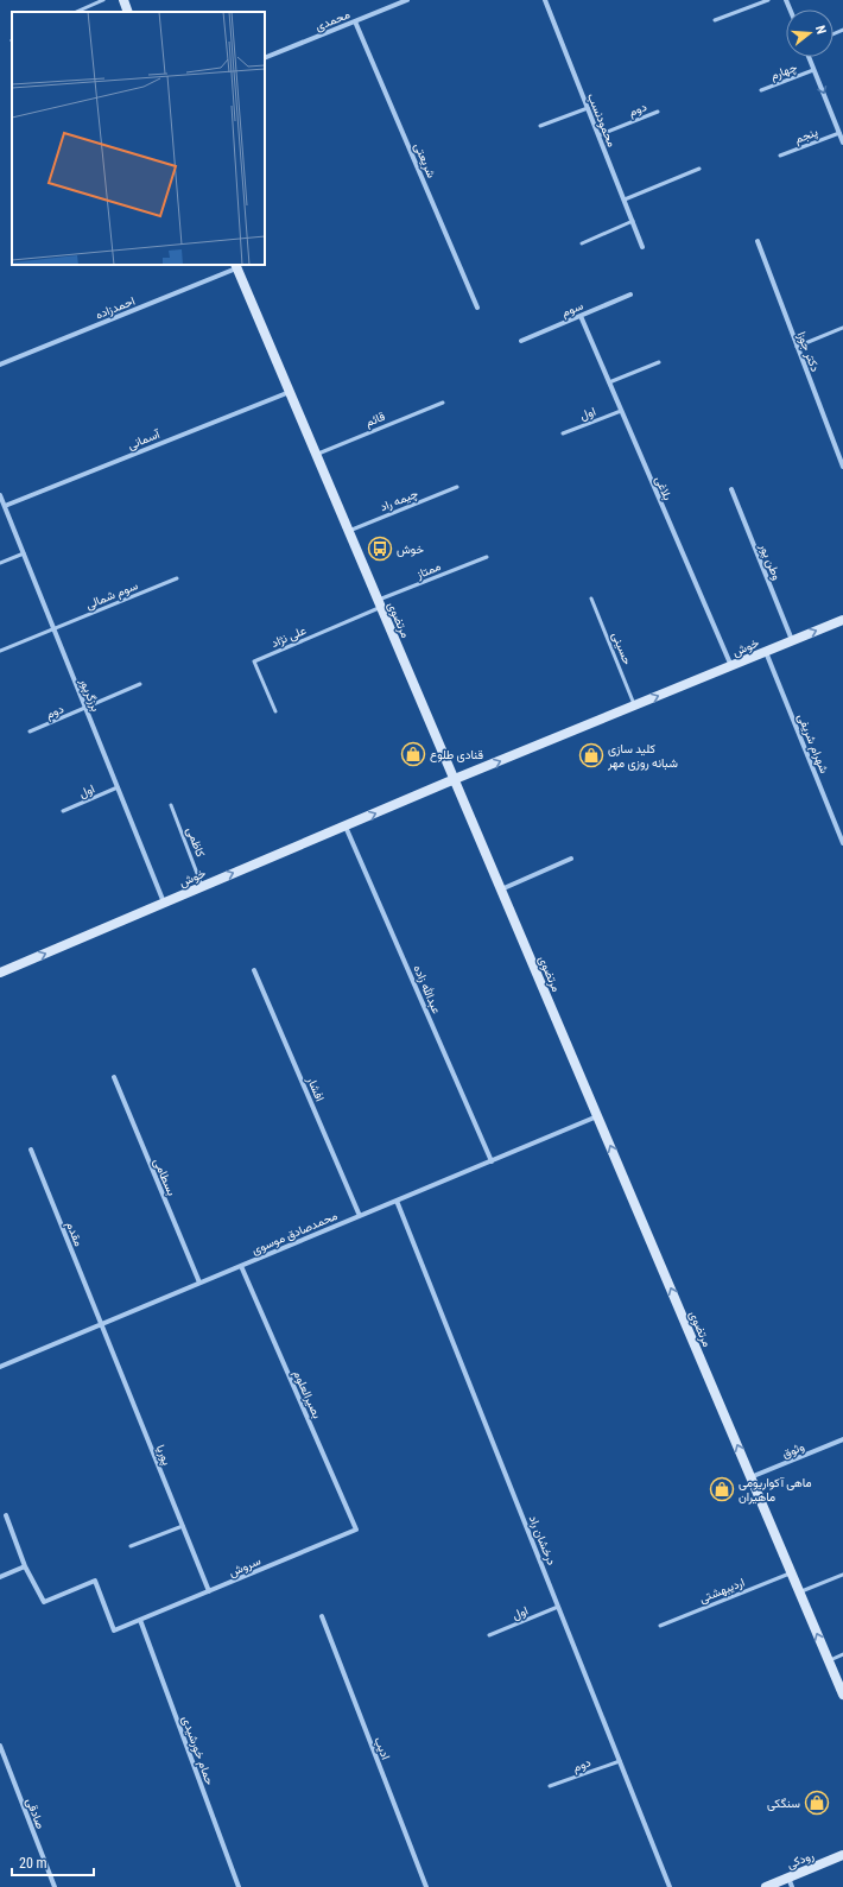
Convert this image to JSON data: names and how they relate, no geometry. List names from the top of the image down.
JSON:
{
  "streets": {
    "street": [
      "محمدی",
      "محمودنسب",
      "شریعتی",
      "احمدزاده",
      "سوم",
      "دکتر جوزا",
      "آسمانی",
      "بلاغی",
      "وطن پور",
      "مرتضوی",
      "خوش",
      "برزگرپور",
      "شهرام شریفی",
      "عبدالله زاده",
      "افشار",
      "بسطامی",
      "محمدصادق موسوی",
      "مقدم",
      "بصیرالعلوم",
      "وثوق",
      "پوریا",
      "درخشان راد",
      "سروش",
      "ادیب",
      "حمام خورشیدی",
      "صادقی",
      "رودکی"
    ],
    "lane": [
      "چهارم",
      "دوم",
      "پنجم",
      "اول",
      "قائم",
      "چیمه راد",
      "ممتاز",
      "سوم شمالی",
      "علی نژاد",
      "حسینی",
      "کاظمی",
      "اردیبهشتی"
    ]
  },
  "crossings": [
    ["محمدی", "شریعتی"],
    ["دوم", "محمودنسب"],
    ["دوم", "برزگرپور"],
    ["دوم", "درخشان راد"],
    ["احمدزاده", "مرتضوی"],
    ["سوم", "بلاغی"],
    ["اول", "بلاغی"],
    ["اول", "برزگرپور"],
    ["اول", "درخشان راد"],
    ["قائم", "مرتضوی"],
    ["آسمانی", "مرتضوی"],
    ["آسمانی", "برزگرپور"],
    ["بلاغی", "خوش"],
    ["چیمه راد", "مرتضوی"],
    ["وطن پور", "خوش"],
    ["ممتاز", "مرتضوی"],
    ["ممتاز", "علی نژاد"],
    ["سوم شمالی", "برزگرپور"],
    ["مرتضوی", "علی نژاد"],
    ["مرتضوی", "خوش"],
    ["مرتضوی", "محمدصادق موسوی"],
    ["مرتضوی", "وثوق"],
    ["مرتضوی", "اردیبهشتی"],
    ["خوش", "حسینی"],
    ["خوش", "برزگرپور"],
    ["خوش", "شهرام شریفی"],
    ["خوش", "کاظمی"],
    ["خوش", "عبدالله زاده"],
    ["عبدالله زاده", "محمدصادق موسوی"],
    ["افشار", "محمدصادق موسوی"],
    ["بسطامی", "محمدصادق موسوی"],
    ["محمدصادق موسوی", "مقدم"],
    ["محمدصادق موسوی", "بصیرالعلوم"],
    ["محمدصادق موسوی", "پوریا"],
    ["محمدصادق موسوی", "درخشان راد"],
    ["مقدم", "پوریا"],
    ["بصیرالعلوم", "سروش"],
    ["پوریا", "سروش"],
    ["سروش", "حمام خورشیدی"]
  ],
  "one_way": ["خوش"],
  "places": {
    "bus stop": ["خوش"],
    "shop": [
      "قنادی طلوع",
      "کلید سازی شبانه روزی مهر",
      "ماهی آکواریومی ماهیران",
      "سنگکی"
    ]
  },
  "scale_bar": "20 m",
  "north": "right"
}
